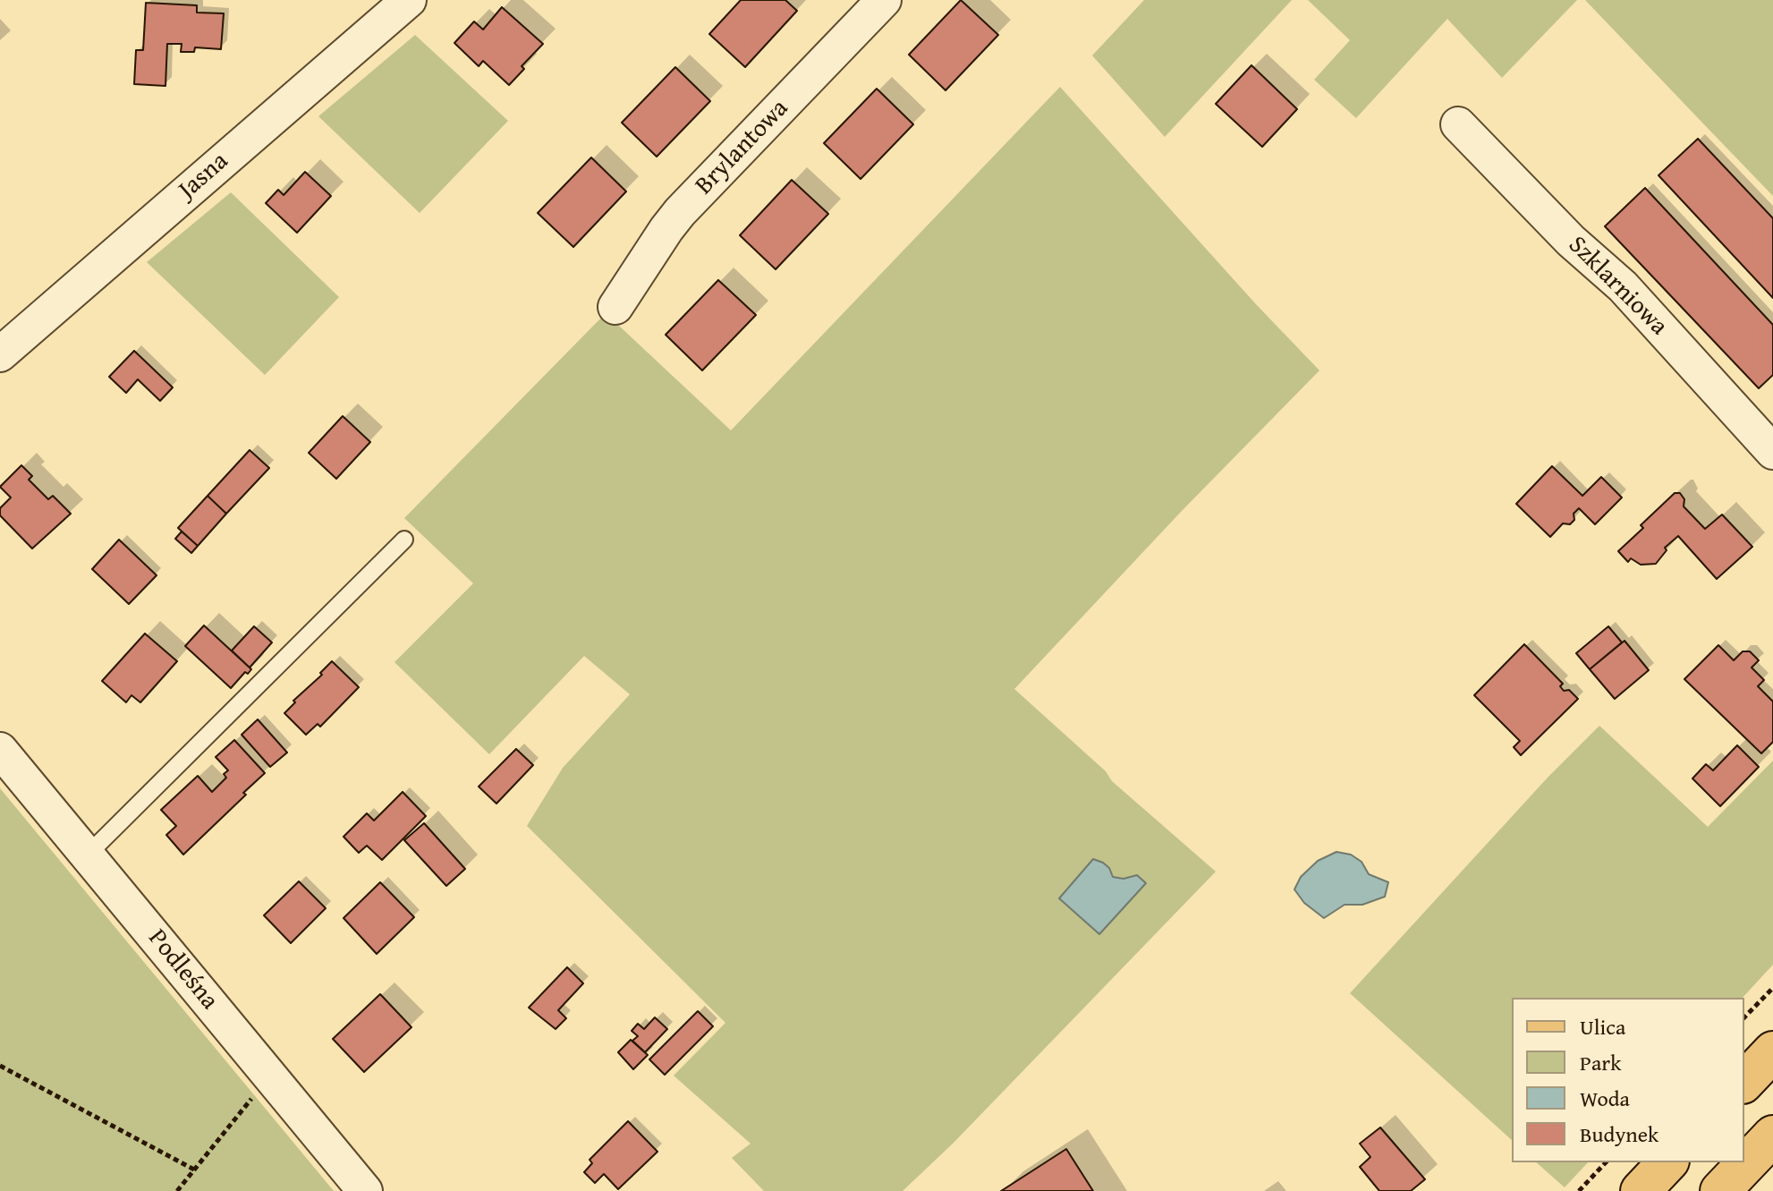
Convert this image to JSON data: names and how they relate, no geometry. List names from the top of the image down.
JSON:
{
  "streets": {
    "street": [
      "Brylantowa",
      "Jasna",
      "Szklarniowa",
      "Podleśna"
    ]
  },
  "legend": [
    "Ulica",
    "Park",
    "Woda",
    "Budynek"
  ]
}
